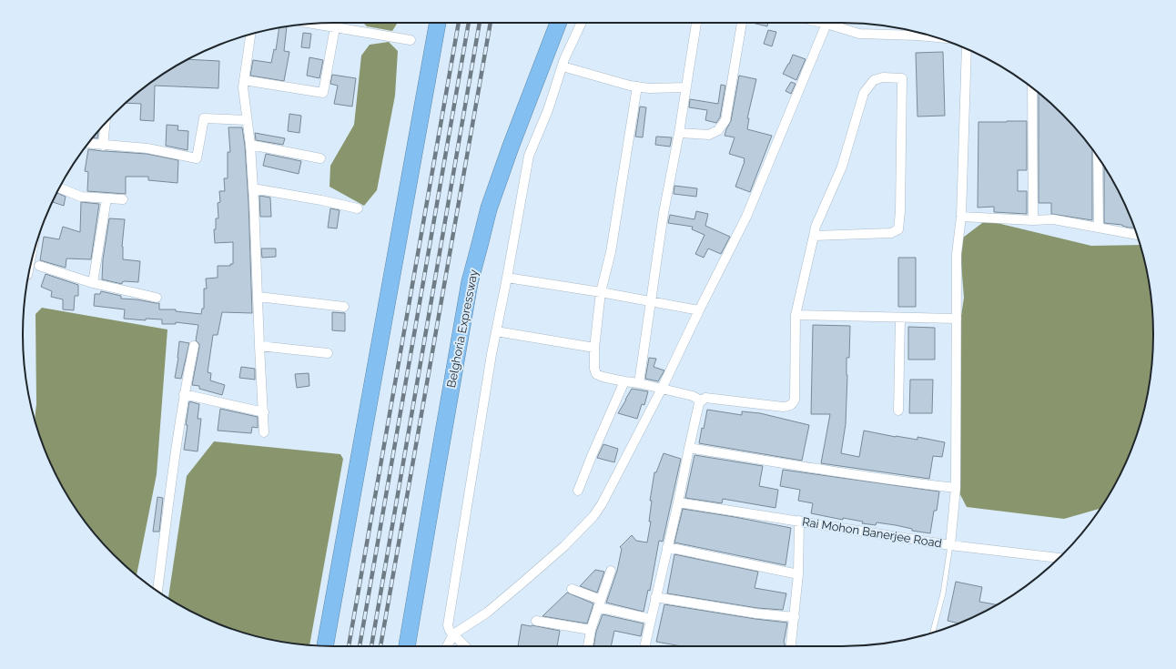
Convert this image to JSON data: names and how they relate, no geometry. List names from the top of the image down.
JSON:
{
  "streets": {
    "highway": ["Belghoria Expressway"],
    "street": ["Rai Mohon Banerjee Road"]
  }
}
